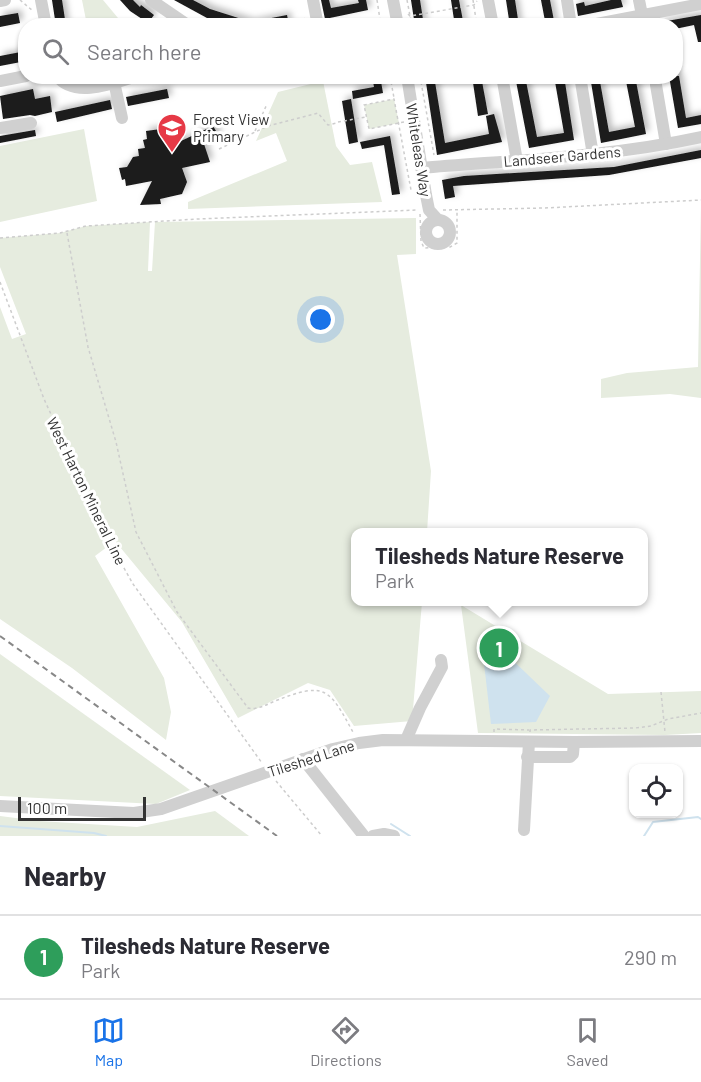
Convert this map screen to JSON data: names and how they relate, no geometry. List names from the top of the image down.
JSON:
{
  "streets": {
    "street": ["Whiteleas Way", "Landseer Gardens", "Tileshed Lane"],
    "path": ["West Harton Mineral Line"]
  },
  "crossings": [
    ["Whiteleas Way", "Landseer Gardens"],
    ["West Harton Mineral Line", "Tileshed Lane"]
  ],
  "places": {
    "school or university": ["Forest View Primary"]
  },
  "scale_bar": "100 m",
  "page": {
    "search": "Search here",
    "popup": ["Tilesheds Nature Reserve", "Park"],
    "pins": "1",
    "scale": "100 m",
    "heading": "Nearby",
    "list": [
      {
        "mark": "1",
        "name": "Tilesheds Nature Reserve",
        "note": "Park",
        "value": "290 m"
      }
    ],
    "nav": ["Map", "Directions", "Saved"]
  }
}
